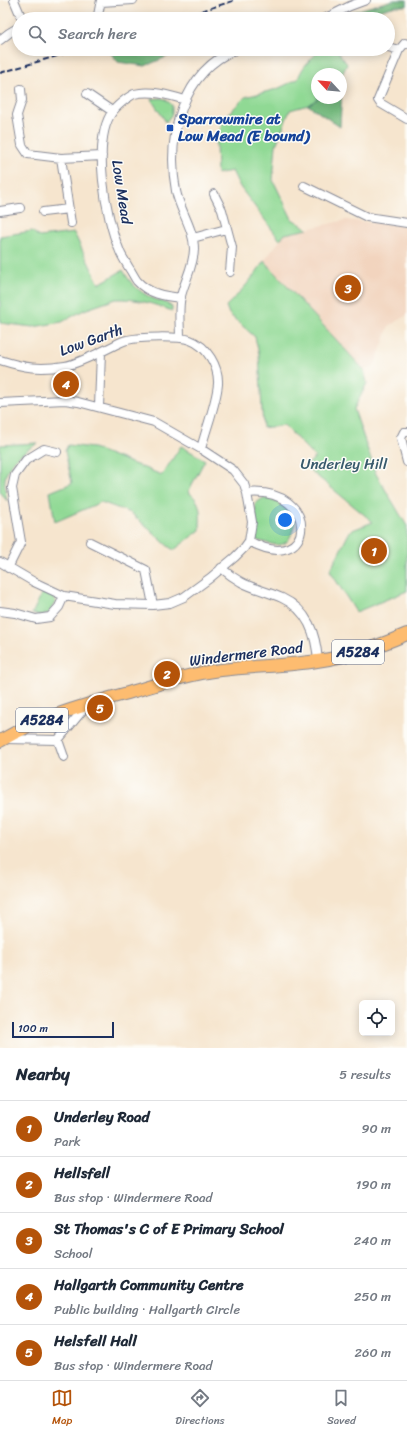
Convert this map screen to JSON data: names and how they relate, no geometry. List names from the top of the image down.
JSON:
{
  "streets": {
    "highway": ["A5284", "Windermere Road"],
    "street": ["Low Mead", "Low Garth"]
  },
  "parks": ["Underley Hill"],
  "places": {
    "transit": ["Sparrowmire at Low Mead (E bound)"]
  },
  "scale_bar": "100 m",
  "north": "top left",
  "page": {
    "search": "Search here",
    "pins": [
      "3",
      "4",
      "1",
      "2",
      "5"
    ],
    "scale": "100 m",
    "heading": ["Nearby", "5 results"],
    "list": [
      {
        "mark": "1",
        "name": "Underley Road",
        "note": "Park",
        "value": "90 m"
      },
      {
        "mark": "2",
        "name": "Hellsfell",
        "note": "Bus stop · Windermere Road",
        "value": "190 m"
      },
      {
        "mark": "3",
        "name": "St Thomas's C of E Primary School",
        "note": "School",
        "value": "240 m"
      },
      {
        "mark": "4",
        "name": "Hallgarth Community Centre",
        "note": "Public building · Hallgarth Circle",
        "value": "250 m"
      },
      {
        "mark": "5",
        "name": "Helsfell Hall",
        "note": "Bus stop · Windermere Road",
        "value": "260 m"
      }
    ],
    "nav": ["Map", "Directions", "Saved"]
  }
}
